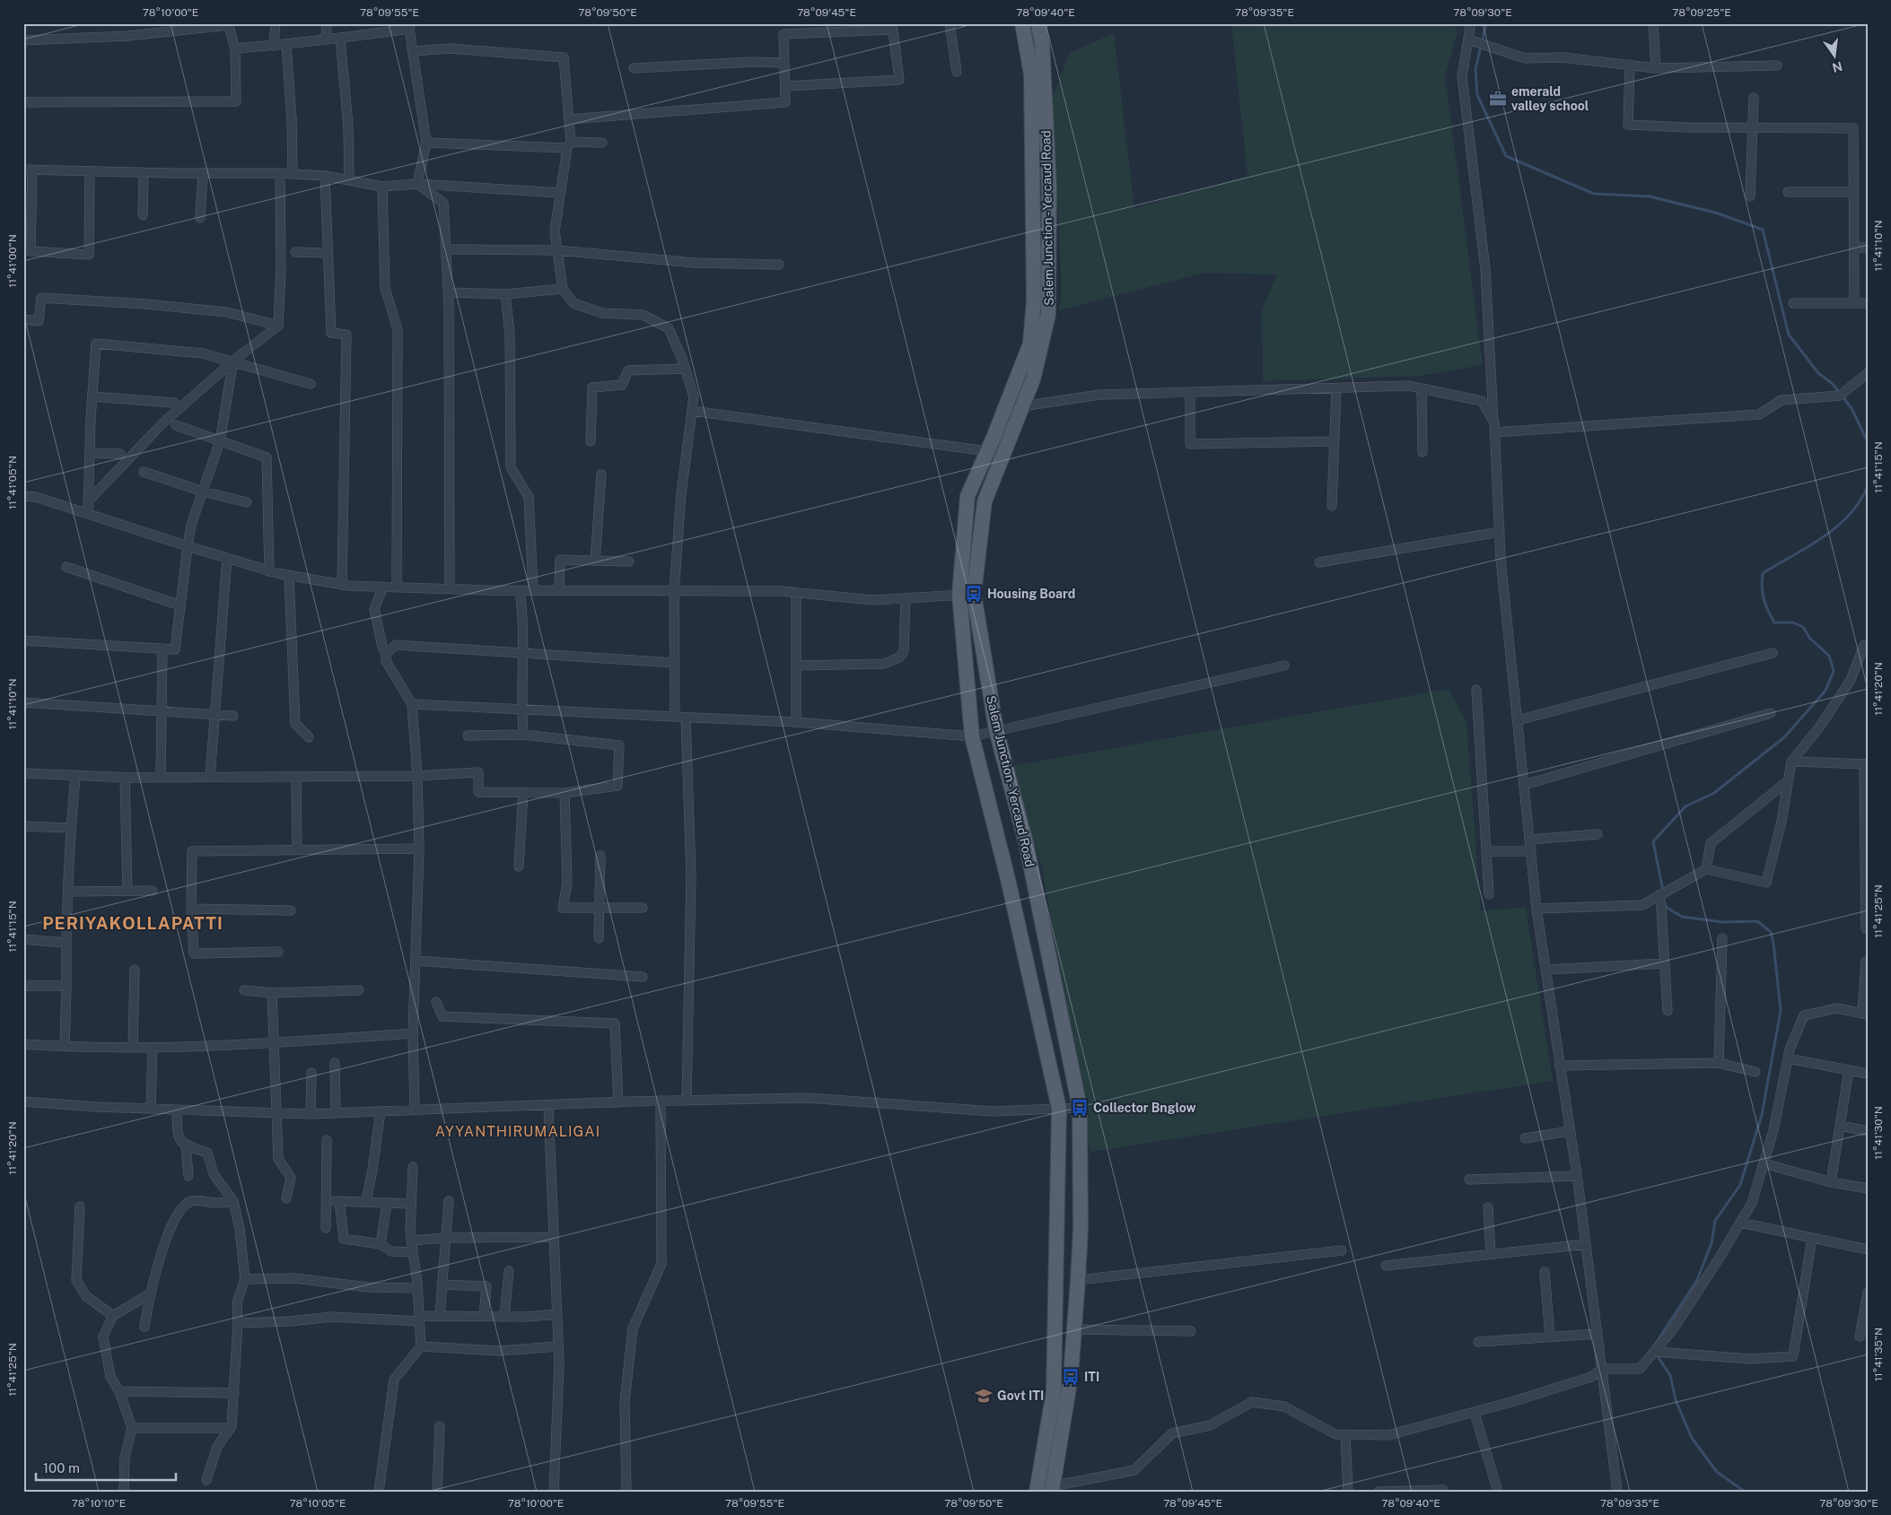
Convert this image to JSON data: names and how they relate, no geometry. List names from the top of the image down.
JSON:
{
  "streets": {
    "main road": ["Salem Junction - Yercaud Road"]
  },
  "districts": ["PERIYAKOLLAPATTI", "AYYANTHIRUMALIGAI"],
  "places": {
    "office": ["emerald valley school"],
    "bus stop": ["Housing Board", "Collector Bnglow", "ITI"],
    "school or university": ["Govt ITI"]
  },
  "scale_bar": "100 m",
  "north": "bottom",
  "coordinates": [
    "78°10'00\"E",
    "78°09'55\"E",
    "78°09'50\"E",
    "78°09'45\"E",
    "78°09'40\"E",
    "78°09'35\"E",
    "78°09'30\"E",
    "78°09'25\"E",
    "11°41'10\"N",
    "11°41'00\"N",
    "11°41'15\"N",
    "11°41'05\"N",
    "11°41'20\"N",
    "11°41'25\"N",
    "11°41'30\"N",
    "11°41'35\"N",
    "78°10'10\"E",
    "78°10'05\"E"
  ]
}
